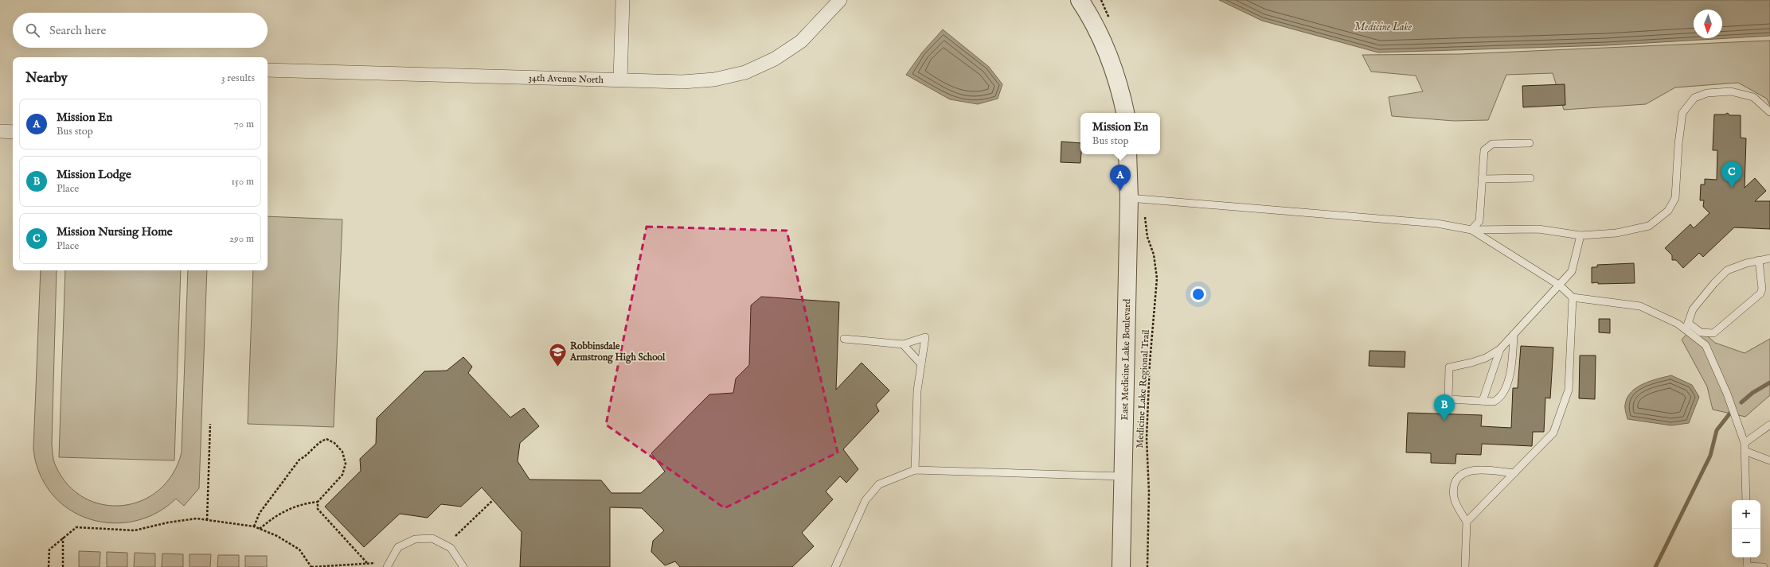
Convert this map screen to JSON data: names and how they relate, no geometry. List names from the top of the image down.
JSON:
{
  "streets": {
    "street": ["34th Avenue North", "East Medicine Lake Boulevard"],
    "path": ["Medicine Lake Regional Trail"]
  },
  "water": ["Medicine Lake"],
  "places": {
    "school or university": ["Robbinsdale Armstrong High School"]
  },
  "north": "bottom",
  "page": {
    "search": "Search here",
    "heading": ["Nearby", "3 results"],
    "list": [
      {
        "mark": "A",
        "name": "Mission En",
        "note": "Bus stop",
        "value": "70 m"
      },
      {
        "mark": "B",
        "name": "Mission Lodge",
        "note": "Place",
        "value": "150 m"
      },
      {
        "mark": "C",
        "name": "Mission Nursing Home",
        "note": "Place",
        "value": "290 m"
      }
    ],
    "popup": ["Mission En", "Bus stop"],
    "pins": ["C", "A", "B"],
    "map_buttons": ["+", "−"]
  }
}
